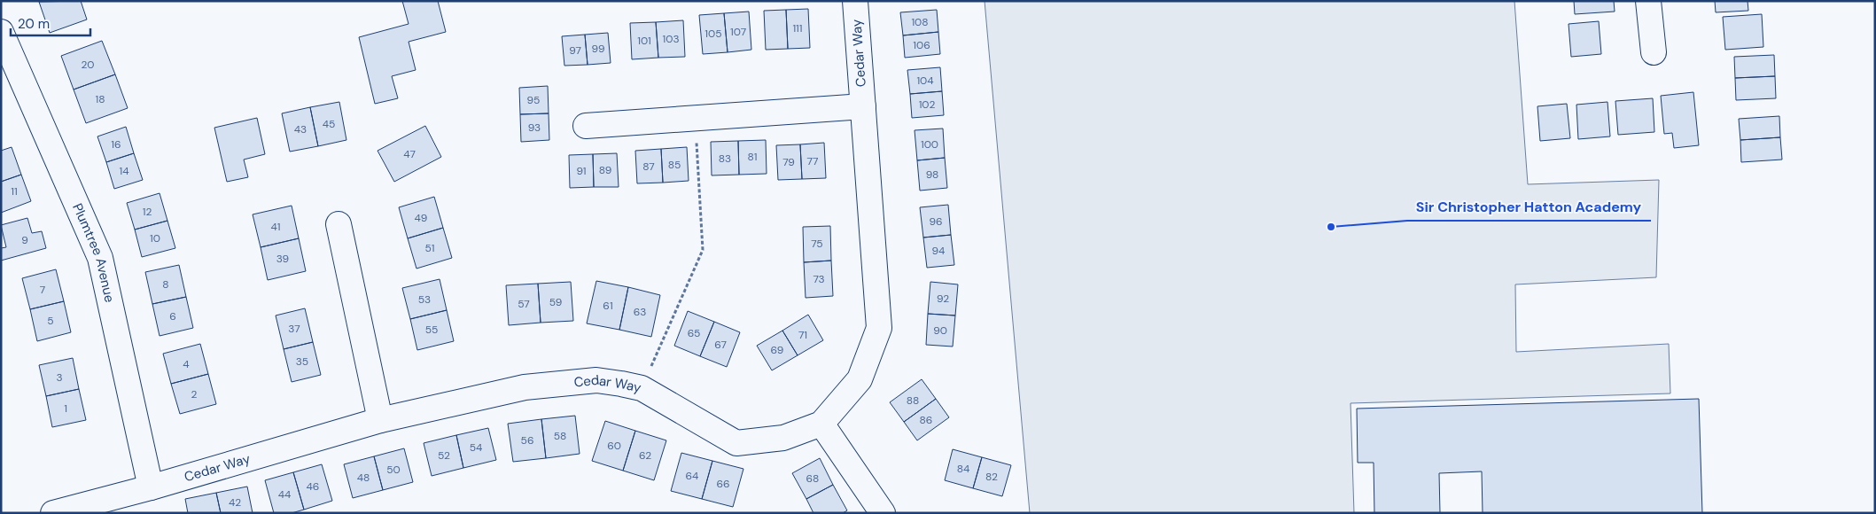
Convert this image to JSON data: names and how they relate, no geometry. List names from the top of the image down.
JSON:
{
  "streets": {
    "street": ["Cedar Way", "Plumtree Avenue"]
  },
  "crossings": [
    ["Cedar Way", "Plumtree Avenue"]
  ],
  "places": ["Sir Christopher Hatton Academy"],
  "house_numbers": [
    "108",
    "111",
    "107",
    "105",
    "103",
    "101",
    "106",
    "99",
    "97",
    "20",
    "104",
    "18",
    "95",
    "102",
    "45",
    "93",
    "43",
    "16",
    "100",
    "47",
    "81",
    "83",
    "77",
    "79",
    "85",
    "87",
    "89",
    "14",
    "91",
    "98",
    "11",
    "12",
    "49",
    "96",
    "41",
    "10",
    "9",
    "75",
    "51",
    "94",
    "39",
    "73",
    "8",
    "7",
    "92",
    "53",
    "59",
    "57",
    "61",
    "63",
    "6",
    "5",
    "37",
    "55",
    "90",
    "65",
    "71",
    "67",
    "69",
    "35",
    "4",
    "3",
    "2",
    "88",
    "1",
    "86",
    "58",
    "56",
    "60",
    "54",
    "52",
    "62",
    "84",
    "50",
    "64",
    "82",
    "48",
    "68",
    "66",
    "46",
    "44",
    "42"
  ],
  "scale_bar": "20 m"
}
